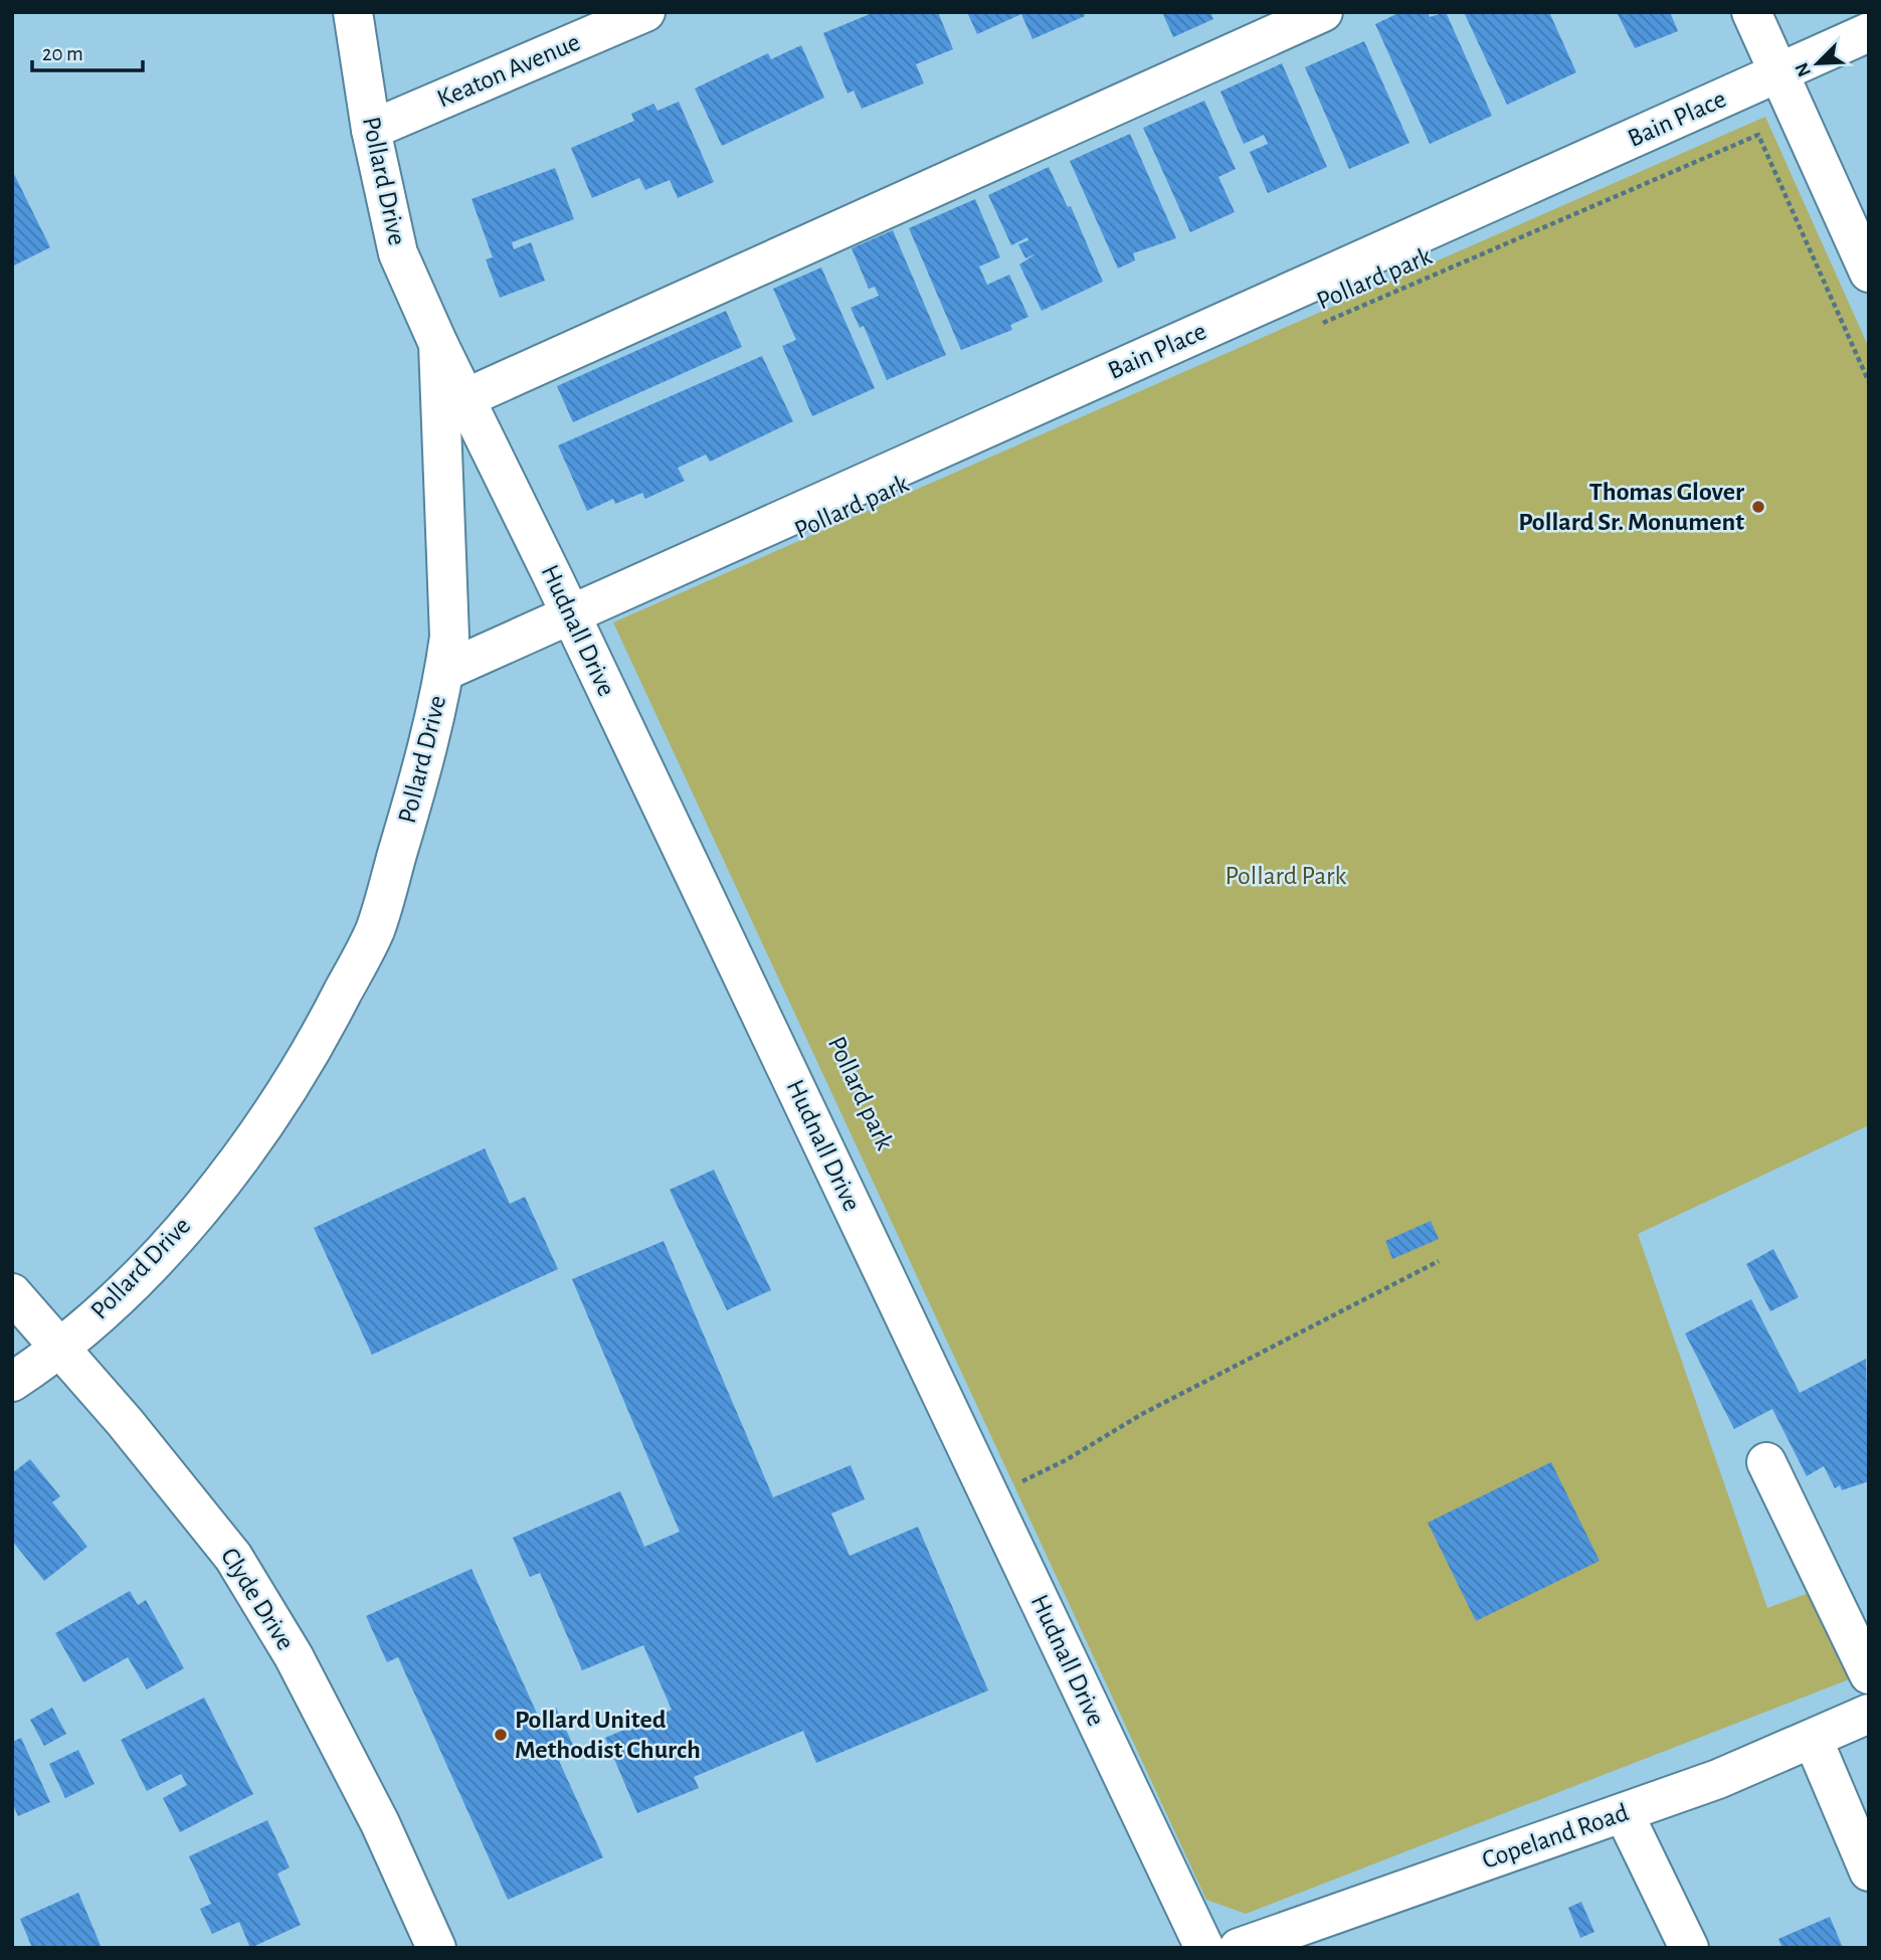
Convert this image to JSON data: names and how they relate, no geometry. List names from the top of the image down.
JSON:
{
  "streets": {
    "street": [
      "Keaton Avenue",
      "Bain Place",
      "Pollard Drive",
      "Hudnall Drive",
      "Clyde Drive",
      "Copeland Road"
    ],
    "path": ["Pollard park"]
  },
  "crossings": [
    ["Keaton Avenue", "Pollard Drive"],
    ["Bain Place", "Pollard Drive"],
    ["Bain Place", "Hudnall Drive"],
    ["Pollard Drive", "Hudnall Drive"],
    ["Pollard Drive", "Clyde Drive"]
  ],
  "parks": ["Pollard Park"],
  "places": ["Thomas Glover Pollard Sr. Monument", "Pollard United Methodist Church"],
  "scale_bar": "20 m",
  "north": "bottom left"
}
